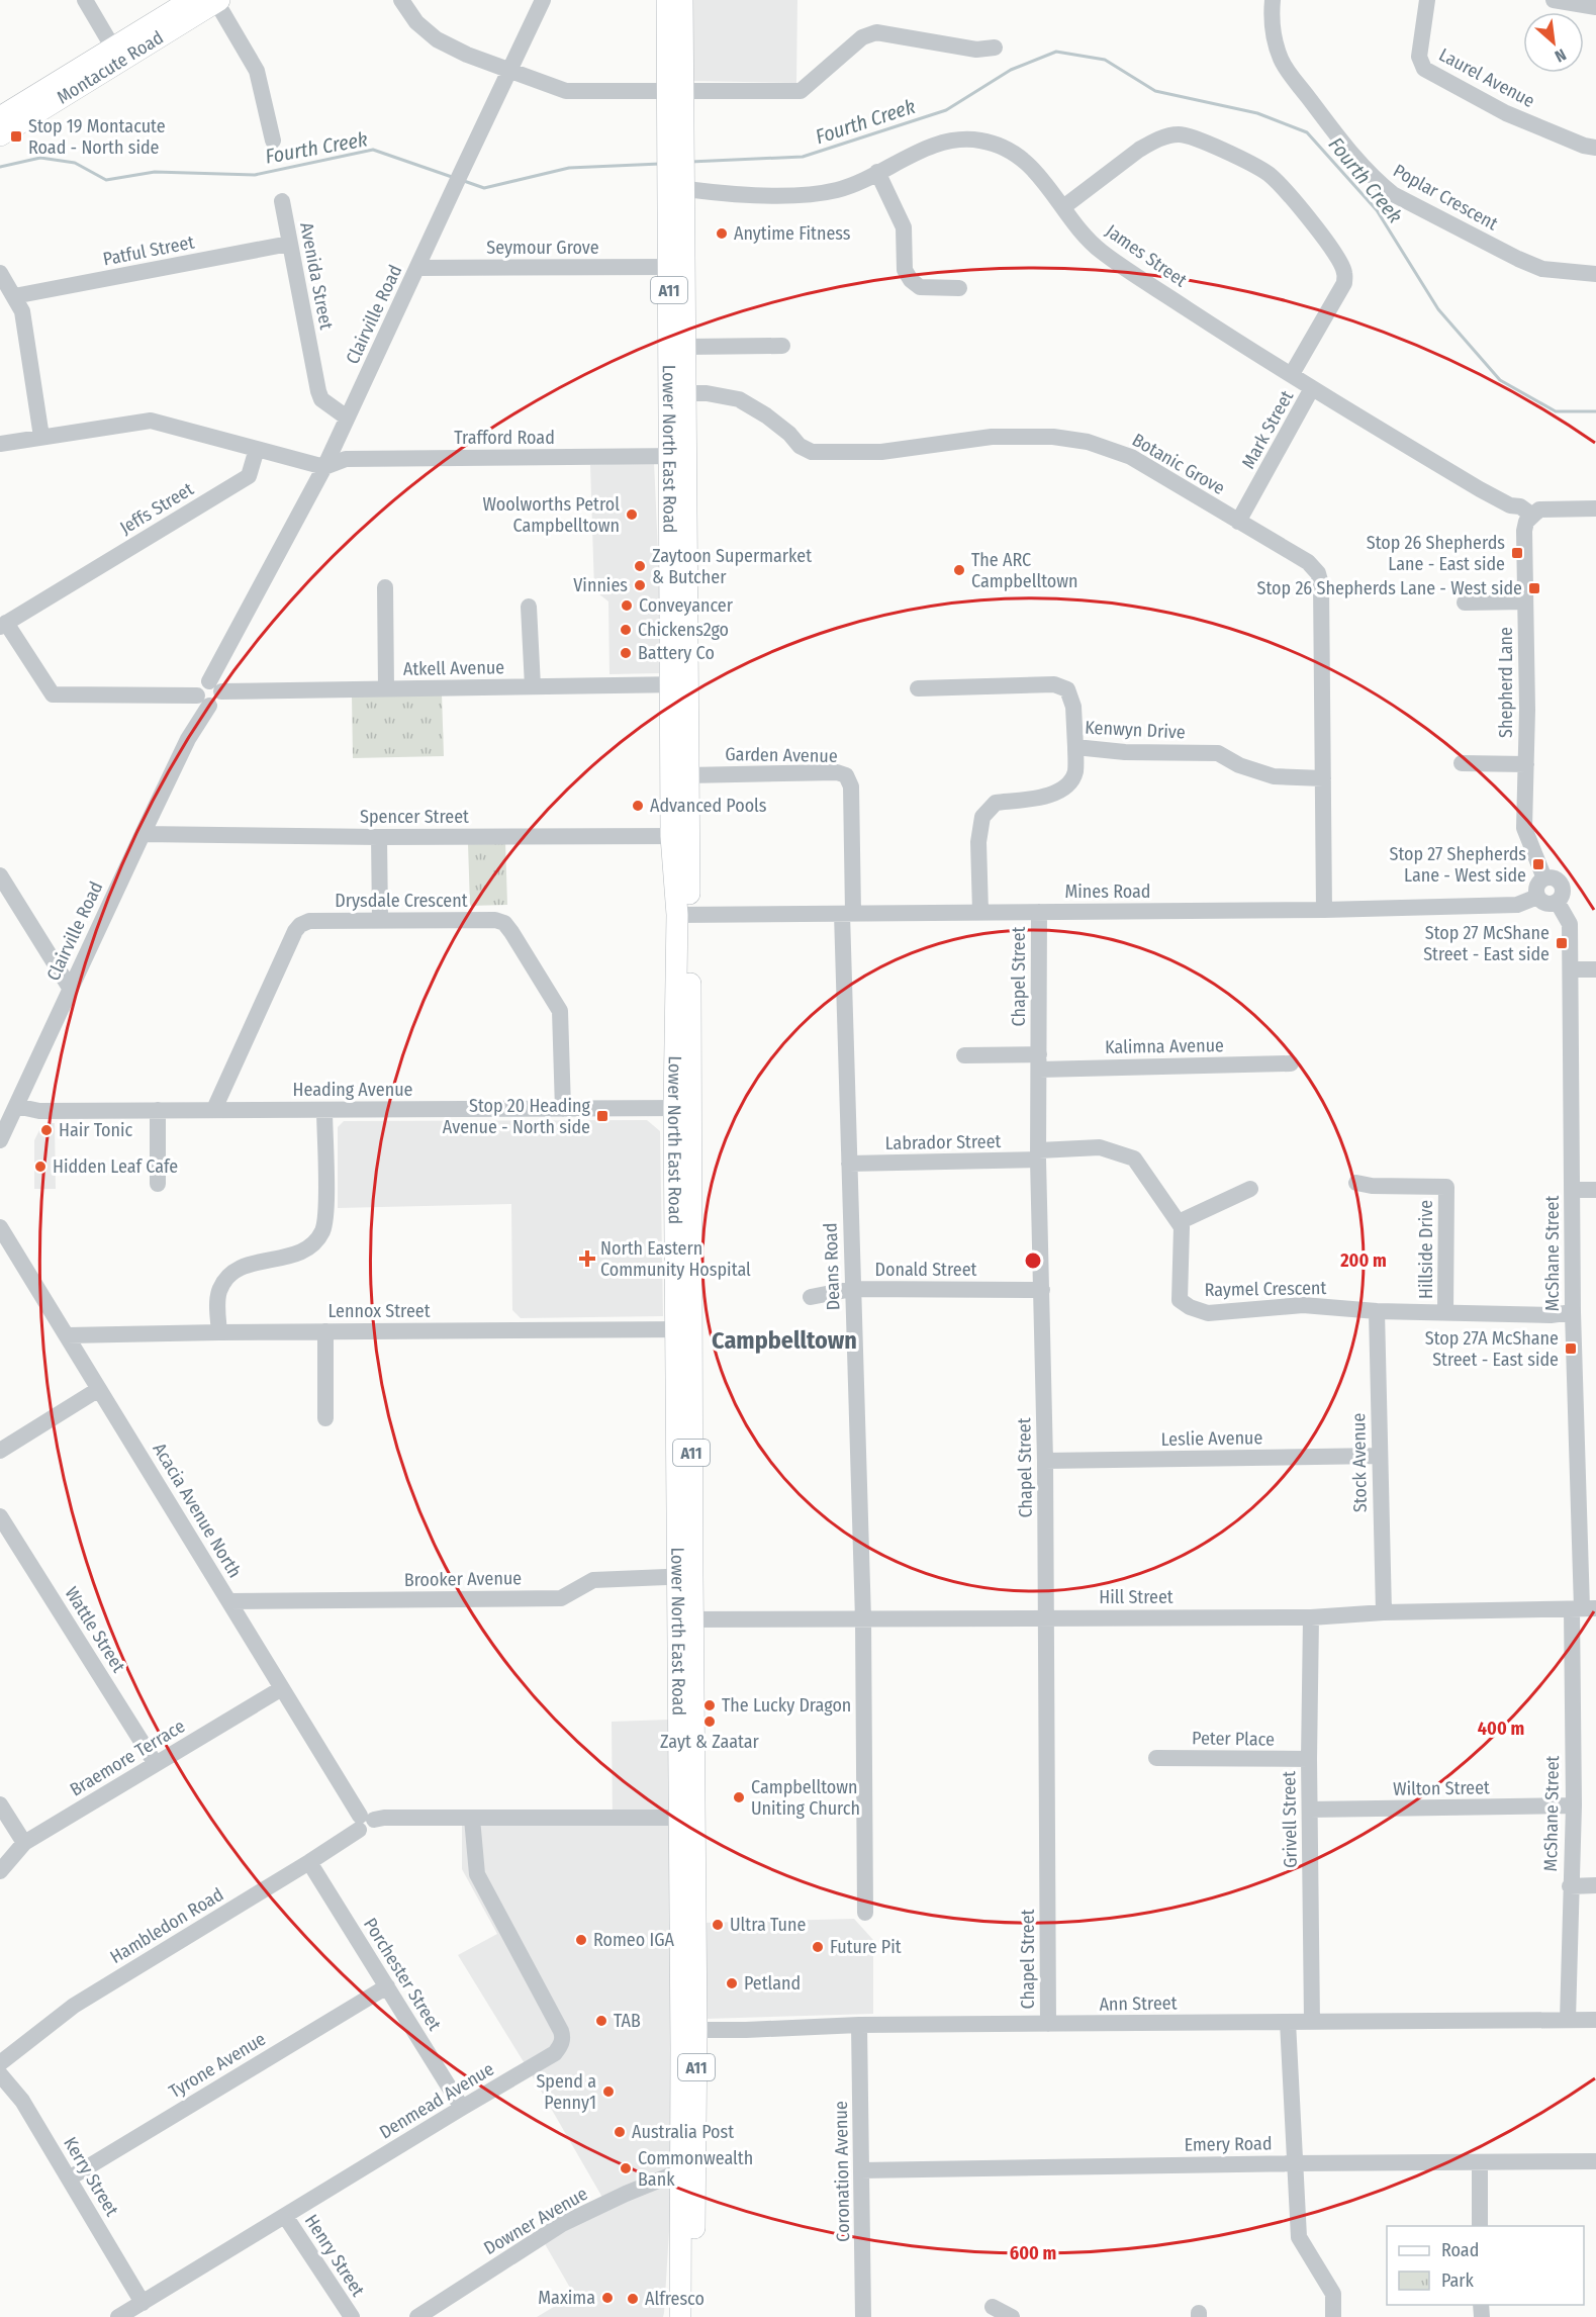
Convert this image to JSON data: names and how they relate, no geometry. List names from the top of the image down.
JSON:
{
  "streets": {
    "main road": ["Montacute Road", "A11", "Lower North East Road"],
    "street": [
      "Laurel Avenue",
      "Poplar Crescent",
      "Seymour Grove",
      "Patful Street",
      "James Street",
      "Avenida Street",
      "Clairville Road",
      "Mark Street",
      "Trafford Road",
      "Botanic Grove",
      "Jeffs Street",
      "Atkell Avenue",
      "Shepherd Lane",
      "Kenwyn Drive",
      "Garden Avenue",
      "Spencer Street",
      "Mines Road",
      "Drysdale Crescent",
      "Chapel Street",
      "Kalimna Avenue",
      "Heading Avenue",
      "Labrador Street",
      "Hillside Drive",
      "McShane Street",
      "Deans Road",
      "Donald Street",
      "Raymel Crescent",
      "Lennox Street",
      "Leslie Avenue",
      "Stock Avenue",
      "Acacia Avenue North",
      "Brooker Avenue",
      "Hill Street",
      "Wattle Street",
      "Peter Place",
      "Braemore Terrace",
      "Wilton Street",
      "Grivell Street",
      "Hambledon Road",
      "Porchester Street",
      "Ann Street",
      "Tyrone Avenue",
      "Denmead Avenue",
      "Emery Road",
      "Coronation Avenue",
      "Kerry Street",
      "Downer Avenue",
      "Henry Street"
    ]
  },
  "crossings": [
    ["Seymour Grove", "Clairville Road"],
    ["Seymour Grove", "Lower North East Road"],
    ["Patful Street", "Avenida Street"],
    ["James Street", "Mark Street"],
    ["James Street", "Lower North East Road"],
    ["James Street", "Shepherd Lane"],
    ["Avenida Street", "Clairville Road"],
    ["Clairville Road", "Trafford Road"],
    ["Clairville Road", "Atkell Avenue"],
    ["Clairville Road", "Spencer Street"],
    ["Clairville Road", "Heading Avenue"],
    ["Mark Street", "Botanic Grove"],
    ["Trafford Road", "Lower North East Road"],
    ["Lower North East Road", "Botanic Grove"],
    ["Lower North East Road", "Atkell Avenue"],
    ["Lower North East Road", "Garden Avenue"],
    ["Lower North East Road", "Spencer Street"],
    ["Lower North East Road", "Mines Road"],
    ["Lower North East Road", "Heading Avenue"],
    ["Lower North East Road", "Lennox Street"],
    ["Lower North East Road", "Brooker Avenue"],
    ["Lower North East Road", "Hill Street"],
    ["Lower North East Road", "Hambledon Road"],
    ["Lower North East Road", "Ann Street"],
    ["Lower North East Road", "Downer Avenue"],
    ["Botanic Grove", "Kenwyn Drive"],
    ["Botanic Grove", "Mines Road"],
    ["Shepherd Lane", "Mines Road"],
    ["Shepherd Lane", "McShane Street"],
    ["Garden Avenue", "Mines Road"],
    ["Garden Avenue", "Deans Road"],
    ["Mines Road", "Chapel Street"],
    ["Mines Road", "McShane Street"],
    ["Mines Road", "Deans Road"],
    ["Drysdale Crescent", "Heading Avenue"],
    ["Chapel Street", "Kalimna Avenue"],
    ["Chapel Street", "Labrador Street"],
    ["Chapel Street", "Donald Street"],
    ["Chapel Street", "Raymel Crescent"],
    ["Chapel Street", "Leslie Avenue"],
    ["Chapel Street", "Hill Street"],
    ["Chapel Street", "Ann Street"],
    ["Labrador Street", "Deans Road"],
    ["Labrador Street", "Raymel Crescent"],
    ["Hillside Drive", "Raymel Crescent"],
    ["McShane Street", "Raymel Crescent"],
    ["McShane Street", "Hill Street"],
    ["McShane Street", "Wilton Street"],
    ["McShane Street", "Ann Street"],
    ["Deans Road", "Donald Street"],
    ["Deans Road", "Hill Street"],
    ["Raymel Crescent", "Stock Avenue"],
    ["Lennox Street", "Acacia Avenue North"],
    ["Leslie Avenue", "Stock Avenue"],
    ["Stock Avenue", "Hill Street"],
    ["Acacia Avenue North", "Brooker Avenue"],
    ["Acacia Avenue North", "Braemore Terrace"],
    ["Acacia Avenue North", "Hambledon Road"],
    ["Hill Street", "Grivell Street"],
    ["Wattle Street", "Braemore Terrace"],
    ["Peter Place", "Grivell Street"],
    ["Wilton Street", "Grivell Street"],
    ["Grivell Street", "Ann Street"],
    ["Hambledon Road", "Porchester Street"],
    ["Hambledon Road", "Denmead Avenue"],
    ["Porchester Street", "Tyrone Avenue"],
    ["Porchester Street", "Denmead Avenue"],
    ["Ann Street", "Coronation Avenue"],
    ["Tyrone Avenue", "Kerry Street"],
    ["Denmead Avenue", "Kerry Street"],
    ["Denmead Avenue", "Henry Street"],
    ["Emery Road", "Coronation Avenue"]
  ],
  "districts": ["Campbelltown"],
  "water": ["Fourth Creek"],
  "places": {
    "transit": [
      "Stop 19 Montacute Road - North side",
      "Stop 26 Shepherds Lane - East side",
      "Stop 26 Shepherds Lane - West side",
      "Stop 27 Shepherds Lane - West side",
      "Stop 27 McShane Street - East side",
      "Stop 20 Heading Avenue - North side",
      "Stop 27A McShane Street - East side"
    ],
    "other": [
      "Anytime Fitness",
      "Woolworths Petrol Campbelltown",
      "Zaytoon Supermarket & Butcher",
      "The ARC Campbelltown",
      "Vinnies",
      "Conveyancer",
      "Chickens2go",
      "Battery Co",
      "Advanced Pools",
      "Hair Tonic",
      "Hidden Leaf Cafe",
      "The Lucky Dragon",
      "Zayt & Zaatar",
      "Campbelltown Uniting Church",
      "Ultra Tune",
      "Romeo IGA",
      "Future Pit",
      "Petland",
      "TAB",
      "Spend a Penny1",
      "Australia Post",
      "Commonwealth Bank",
      "Maxima",
      "Alfresco"
    ],
    "health": ["North Eastern Community Hospital"]
  },
  "legend": ["Road", "Park"],
  "north": "bottom right",
  "rings": ["200 m", "400 m", "600 m"]
}
